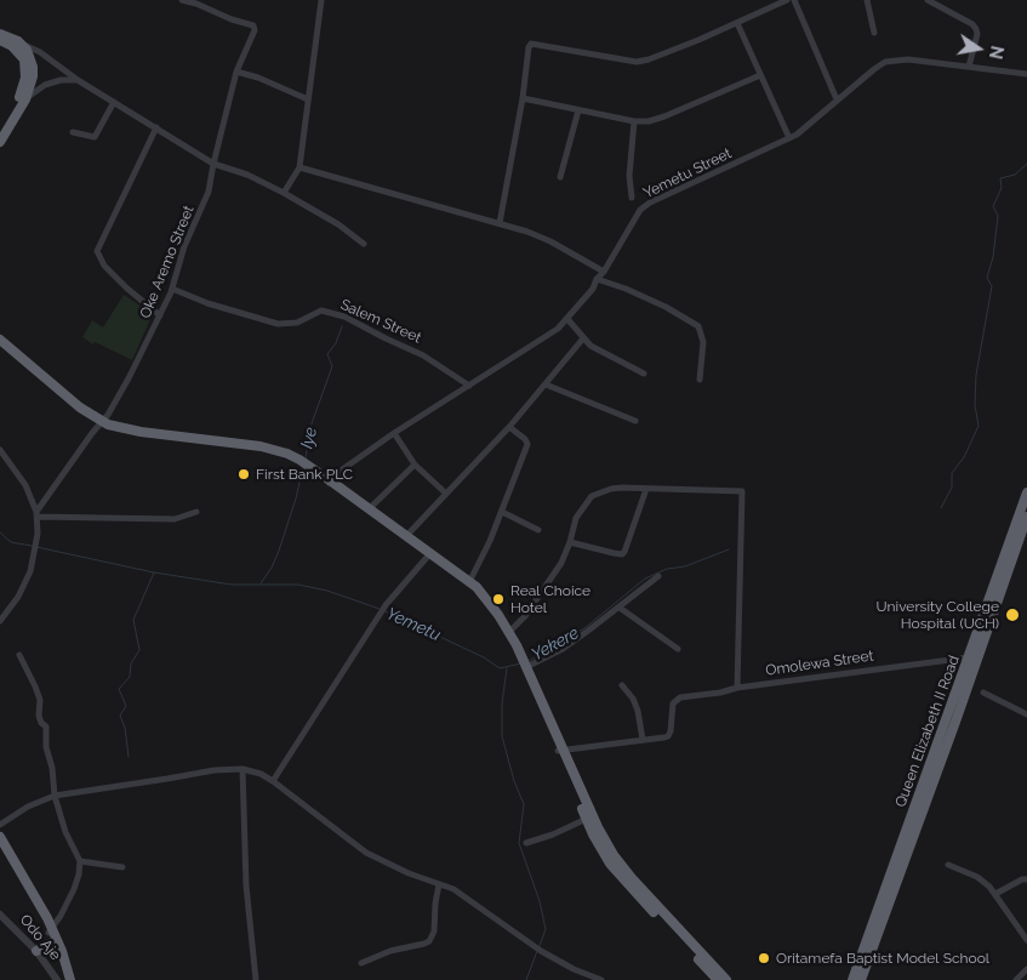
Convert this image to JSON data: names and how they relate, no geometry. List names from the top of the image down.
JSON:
{
  "streets": {
    "highway": ["Queen Elizabeth II Road"],
    "street": [
      "Yemetu Street",
      "Oke Aremo Street",
      "Salem Street",
      "Omolewa Street",
      "Odo Aje"
    ]
  },
  "crossings": [
    ["Yemetu Street", "Salem Street"],
    ["Oke Aremo Street", "Salem Street"],
    ["Omolewa Street", "Queen Elizabeth II Road"]
  ],
  "water": ["Iye", "Yemetu", "Yekere"],
  "places": [
    "First Bank PLC",
    "Real Choice Hotel",
    "University College Hospital (UCH)",
    "Oritamefa Baptist Model School"
  ],
  "north": "right"
}
